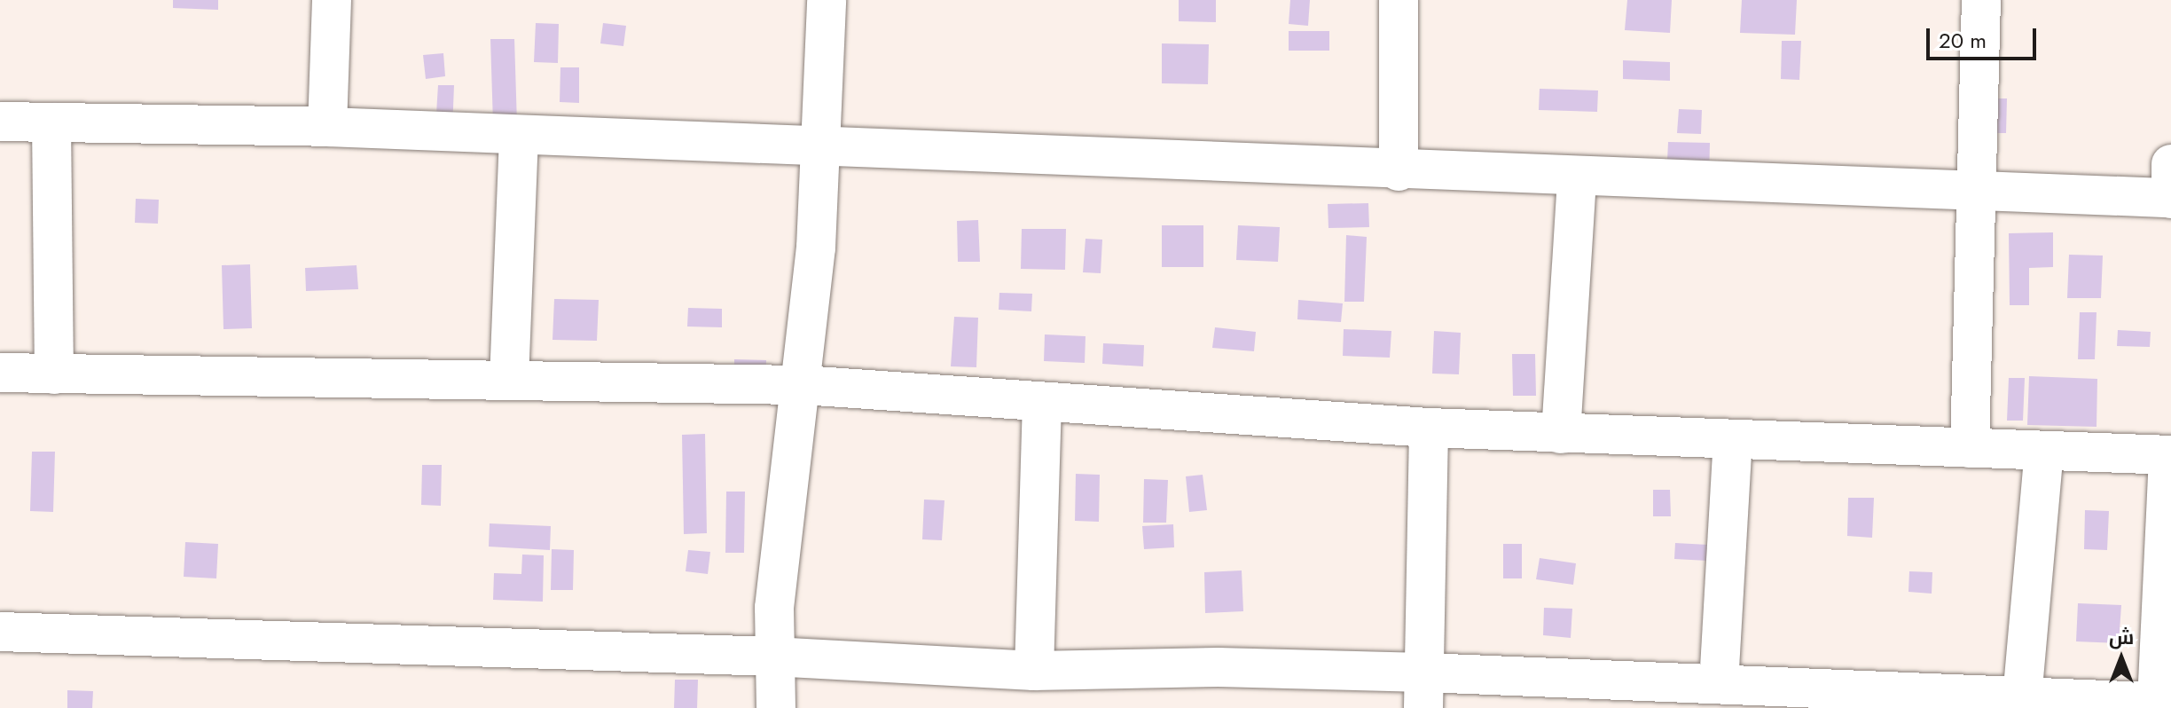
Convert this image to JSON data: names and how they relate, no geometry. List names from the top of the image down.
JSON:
{
  "scale_bar": "20 m",
  "north": "top"
}
